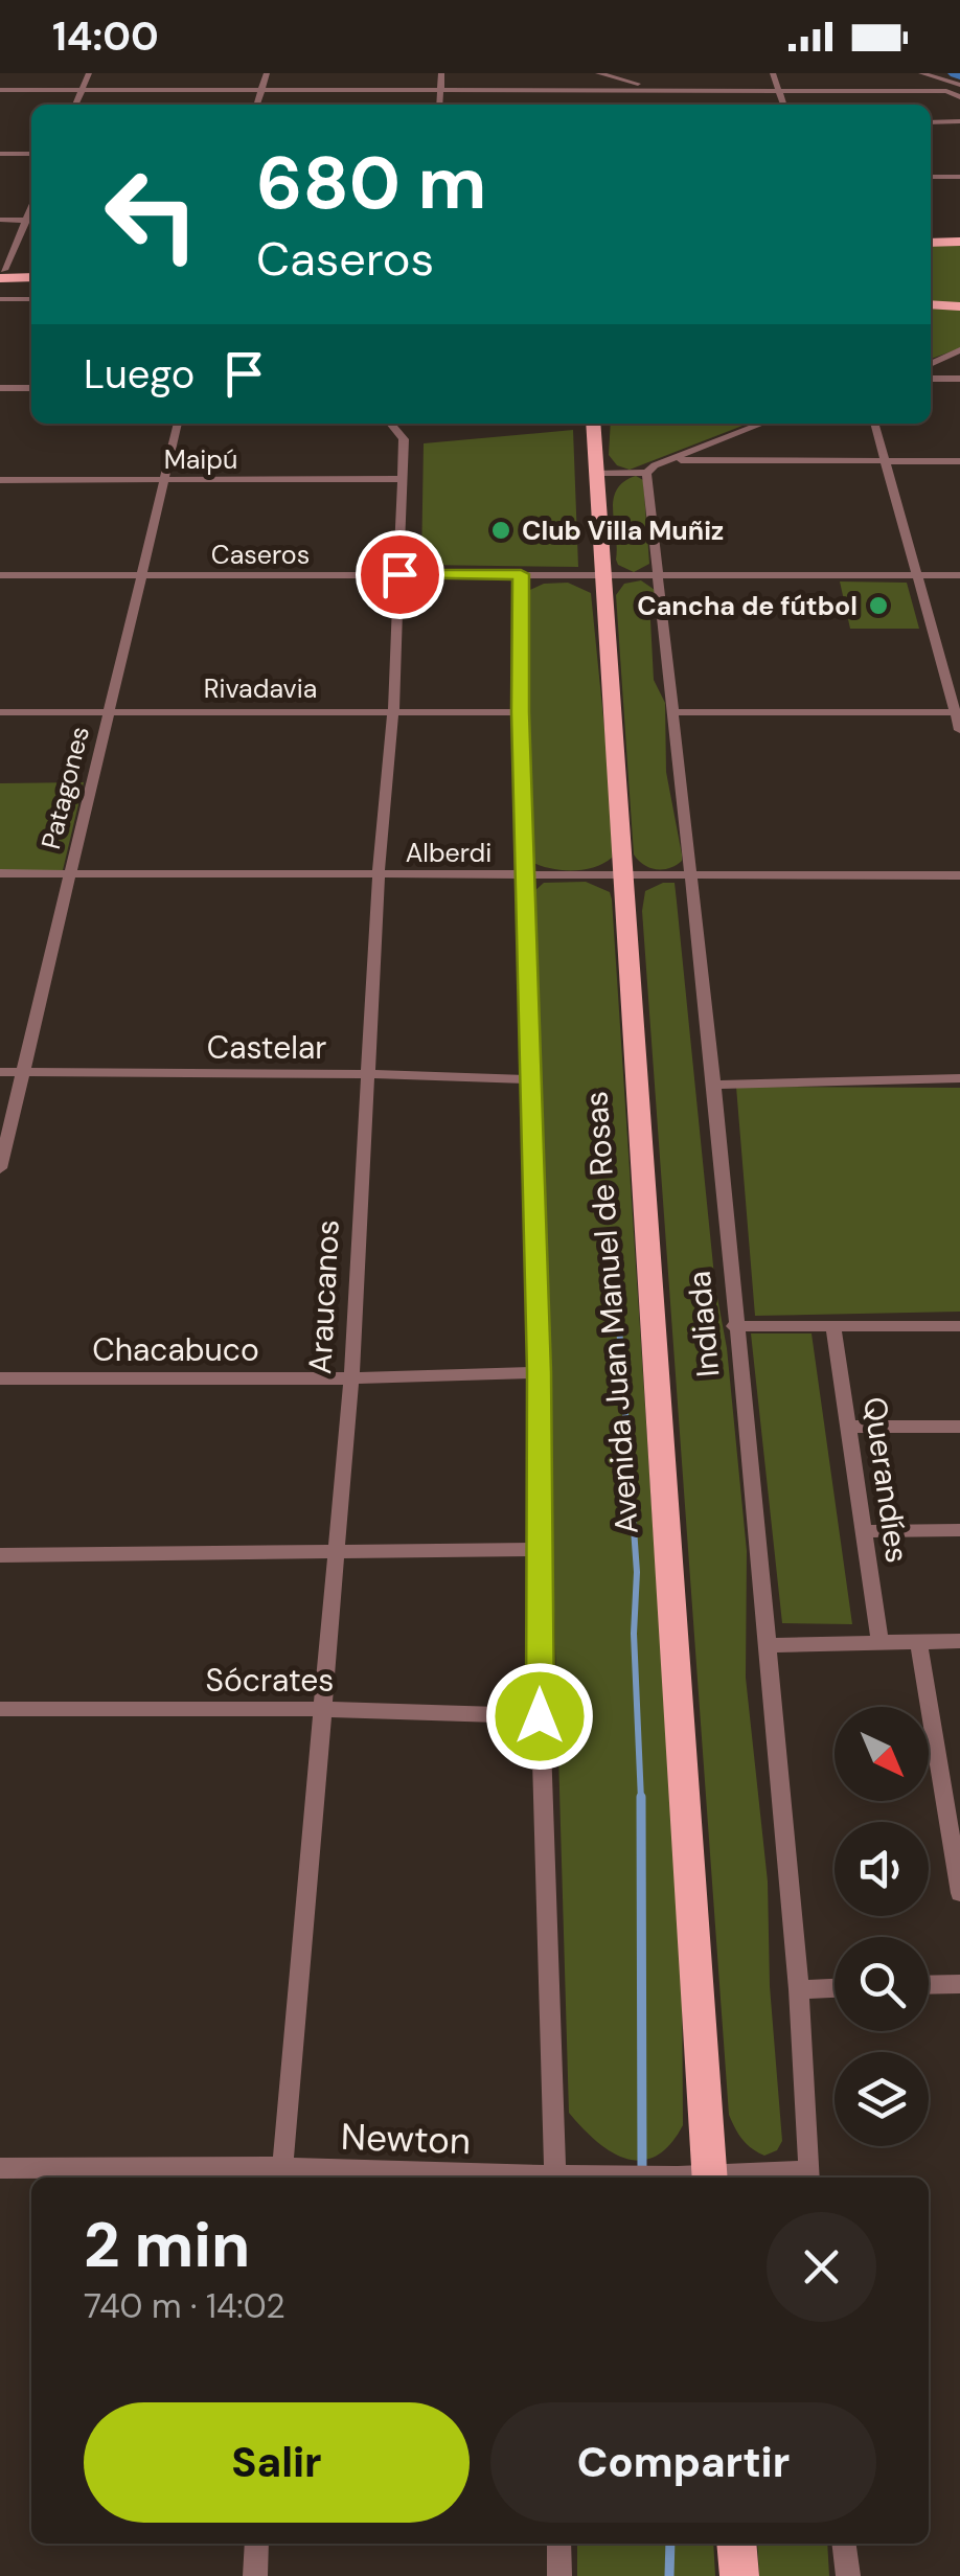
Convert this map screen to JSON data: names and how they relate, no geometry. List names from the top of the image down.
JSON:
{
  "streets": {
    "main road": ["Avenida Juan Manuel de Rosas"],
    "street": [
      "Maipú",
      "Caseros",
      "Rivadavia",
      "Patagones",
      "Alberdi",
      "Castelar",
      "Araucanos",
      "Indiada",
      "Chacabuco",
      "Querandíes",
      "Sócrates",
      "Newton"
    ]
  },
  "crossings": [
    ["Maipú", "Patagones"],
    ["Maipú", "Araucanos"],
    ["Caseros", "Patagones"],
    ["Caseros", "Araucanos"],
    ["Caseros", "Avenida Juan Manuel de Rosas"],
    ["Caseros", "Indiada"],
    ["Rivadavia", "Patagones"],
    ["Rivadavia", "Araucanos"],
    ["Patagones", "Alberdi"],
    ["Patagones", "Castelar"],
    ["Alberdi", "Araucanos"],
    ["Alberdi", "Avenida Juan Manuel de Rosas"],
    ["Alberdi", "Indiada"],
    ["Castelar", "Araucanos"],
    ["Araucanos", "Chacabuco"],
    ["Araucanos", "Sócrates"],
    ["Araucanos", "Newton"]
  ],
  "places": ["Club Villa Muñiz", "Cancha de fútbol"],
  "north": "bottom right",
  "page": {
    "status": "14:00",
    "turn": ["680 m", "Caseros"],
    "then": "Luego",
    "heading": ["2 min", "740 m · 14:02"],
    "buttons": ["Salir", "Compartir"]
  }
}
